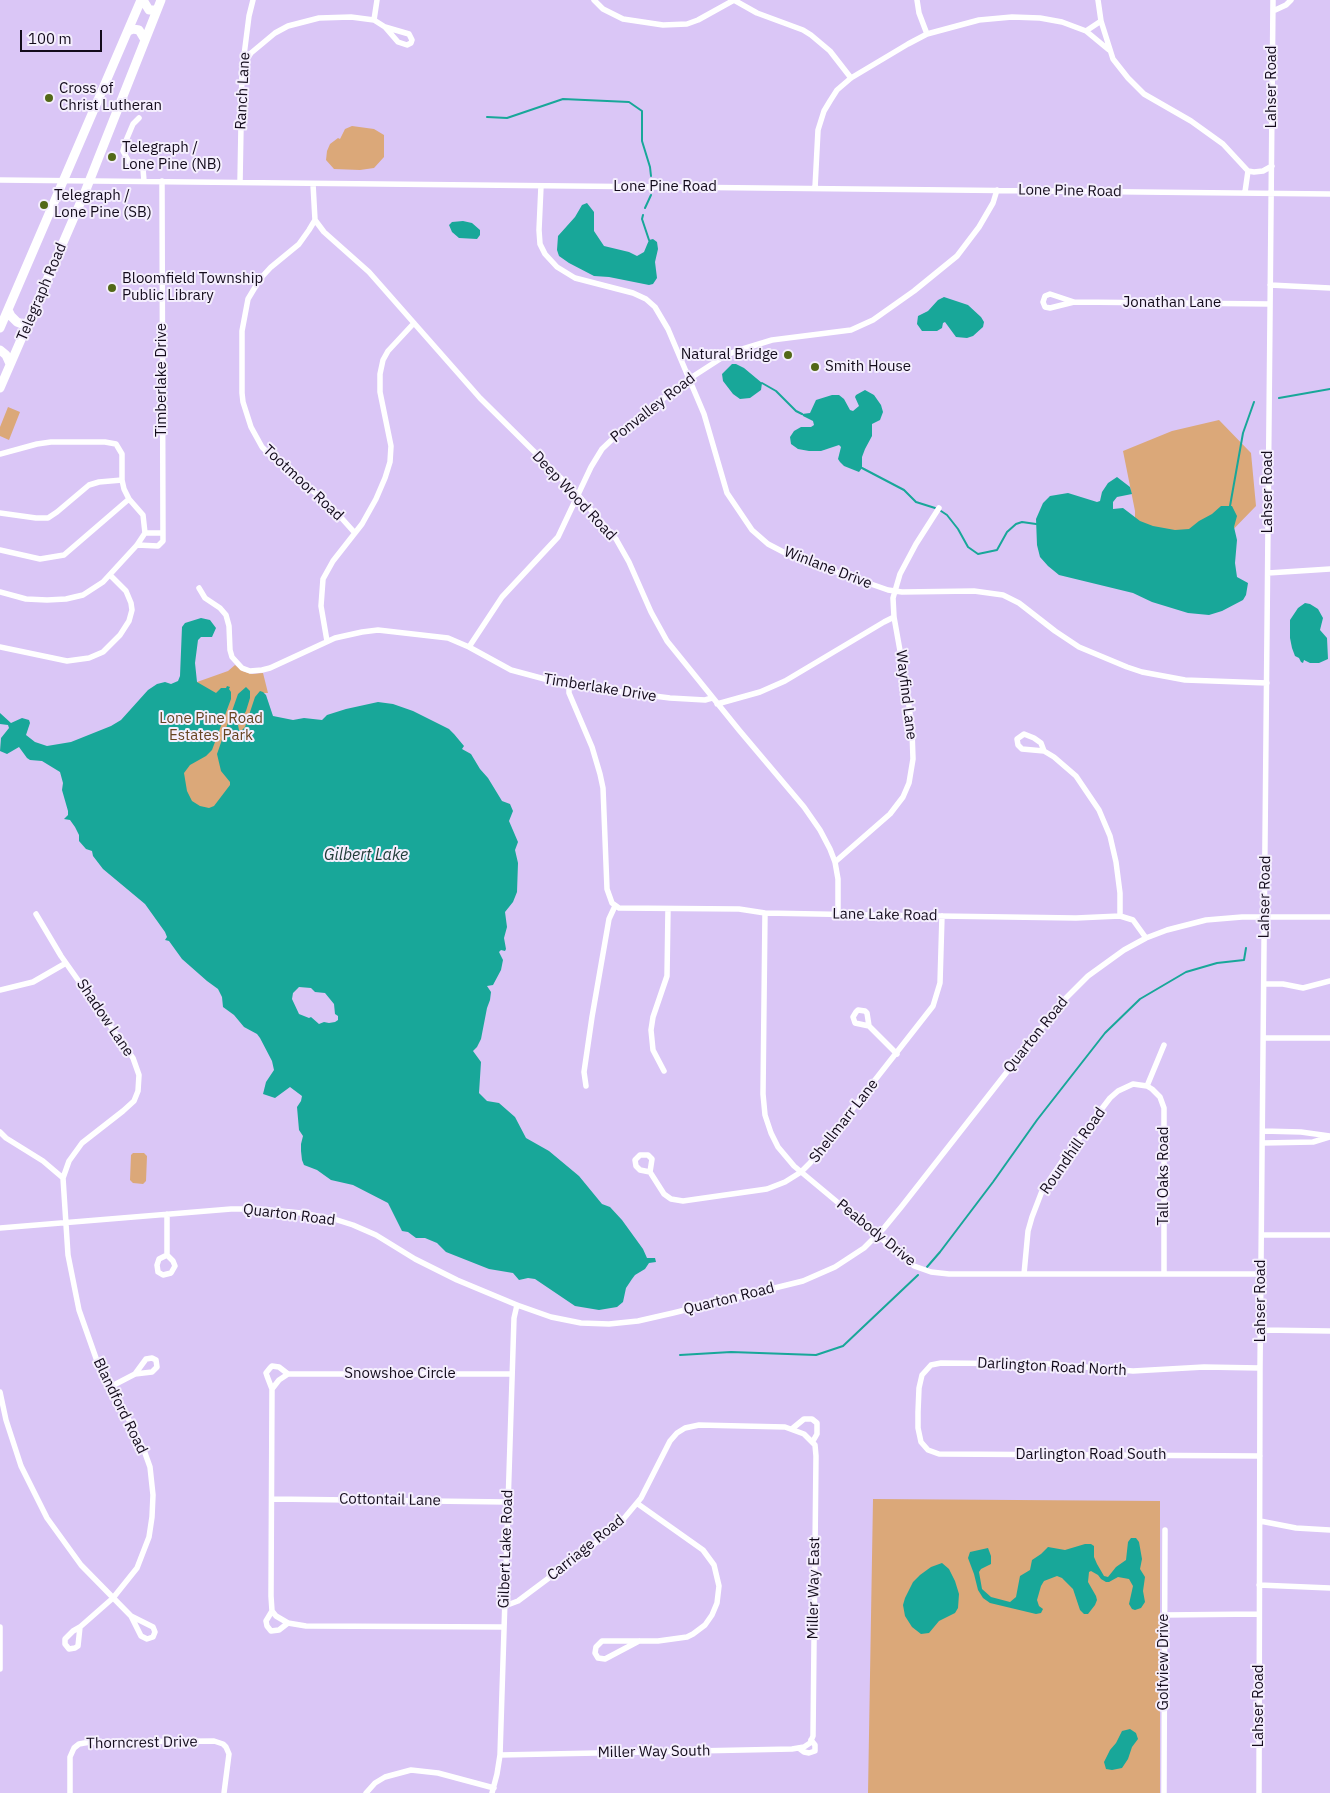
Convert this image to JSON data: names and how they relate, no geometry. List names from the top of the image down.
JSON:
{
  "streets": {
    "highway": ["Telegraph Road"],
    "street": [
      "Lahser Road",
      "Ranch Lane",
      "Lone Pine Road",
      "Jonathan Lane",
      "Timberlake Drive",
      "Ponvalley Road",
      "Tootmoor Road",
      "Deep Wood Road",
      "Winlane Drive",
      "Wayfind Lane",
      "Lane Lake Road",
      "Shadow Lane",
      "Quarton Road",
      "Shellmarr Lane",
      "Roundhill Road",
      "Tall Oaks Road",
      "Peabody Drive",
      "Darlington Road North",
      "Snowshoe Circle",
      "Blandford Road",
      "Darlington Road South",
      "Cottontail Lane",
      "Carriage Road",
      "Gilbert Lake Road",
      "Miller Way East",
      "Golfview Drive",
      "Thorncrest Drive",
      "Miller Way South"
    ]
  },
  "crossings": [
    ["Lahser Road", "Lone Pine Road"],
    ["Lahser Road", "Jonathan Lane"],
    ["Lahser Road", "Winlane Drive"],
    ["Lahser Road", "Quarton Road"],
    ["Lahser Road", "Peabody Drive"],
    ["Lahser Road", "Darlington Road North"],
    ["Lahser Road", "Darlington Road South"],
    ["Ranch Lane", "Lone Pine Road"],
    ["Lone Pine Road", "Telegraph Road"],
    ["Lone Pine Road", "Timberlake Drive"],
    ["Lone Pine Road", "Ponvalley Road"],
    ["Lone Pine Road", "Winlane Drive"],
    ["Timberlake Drive", "Ponvalley Road"],
    ["Timberlake Drive", "Deep Wood Road"],
    ["Ponvalley Road", "Deep Wood Road"],
    ["Ponvalley Road", "Winlane Drive"],
    ["Tootmoor Road", "Deep Wood Road"],
    ["Deep Wood Road", "Wayfind Lane"],
    ["Deep Wood Road", "Lane Lake Road"],
    ["Winlane Drive", "Wayfind Lane"],
    ["Lane Lake Road", "Shellmarr Lane"],
    ["Lane Lake Road", "Peabody Drive"],
    ["Shadow Lane", "Quarton Road"],
    ["Shadow Lane", "Blandford Road"],
    ["Quarton Road", "Peabody Drive"],
    ["Quarton Road", "Blandford Road"],
    ["Quarton Road", "Gilbert Lake Road"],
    ["Shellmarr Lane", "Peabody Drive"],
    ["Roundhill Road", "Tall Oaks Road"],
    ["Roundhill Road", "Peabody Drive"],
    ["Tall Oaks Road", "Peabody Drive"],
    ["Darlington Road North", "Darlington Road South"],
    ["Snowshoe Circle", "Cottontail Lane"],
    ["Snowshoe Circle", "Gilbert Lake Road"],
    ["Cottontail Lane", "Gilbert Lake Road"],
    ["Carriage Road", "Gilbert Lake Road"],
    ["Carriage Road", "Miller Way East"],
    ["Gilbert Lake Road", "Miller Way South"],
    ["Miller Way East", "Miller Way South"]
  ],
  "water": ["Gilbert Lake"],
  "parks": ["Lone Pine Road Estates Park"],
  "places": [
    "Cross of Christ Lutheran",
    "Telegraph / Lone Pine (NB)",
    "Telegraph / Lone Pine (SB)",
    "Bloomfield Township Public Library",
    "Natural Bridge",
    "Smith House"
  ],
  "scale_bar": "100 m"
}
